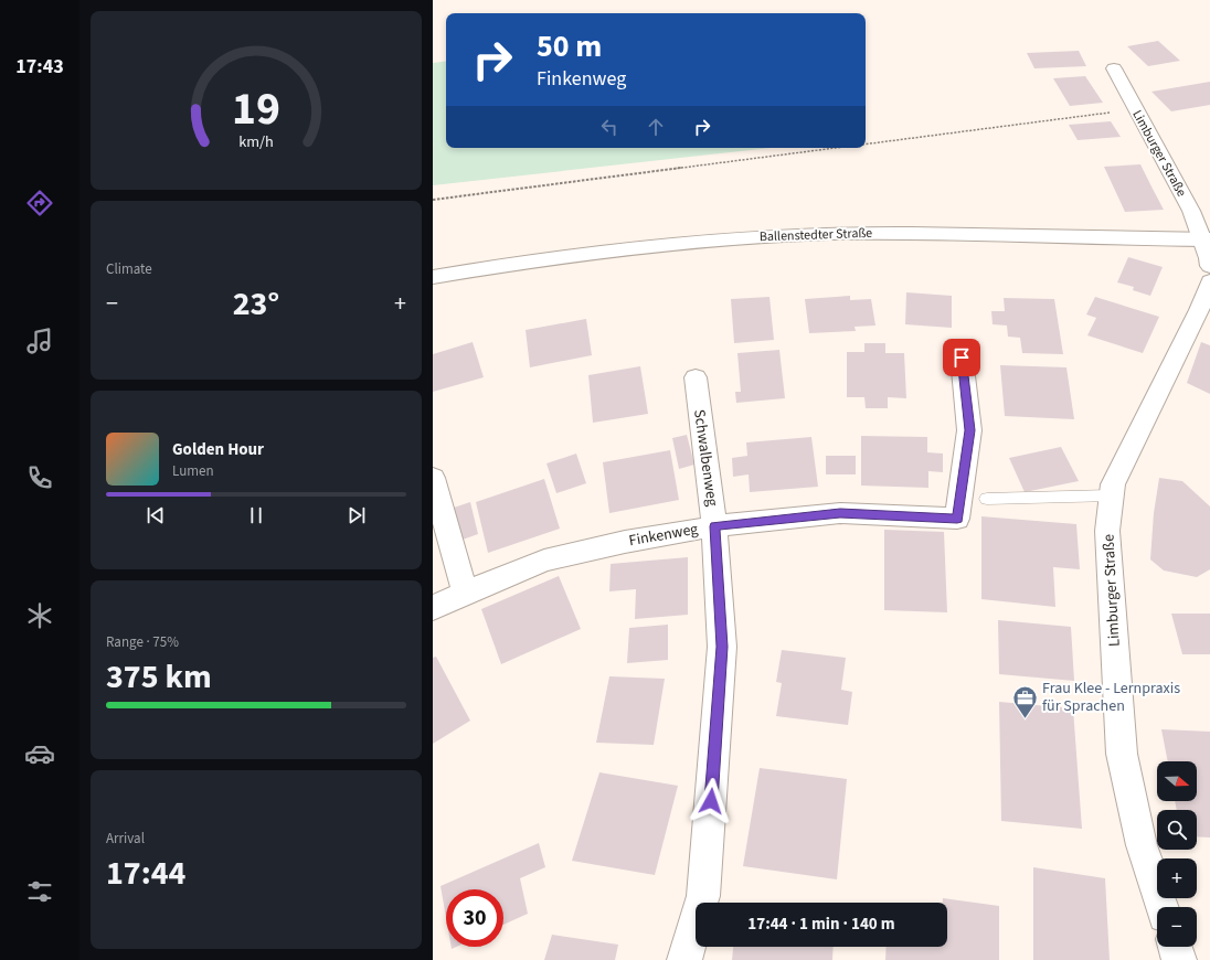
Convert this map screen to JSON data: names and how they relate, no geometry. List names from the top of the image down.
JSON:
{
  "streets": {
    "street": [
      "Limburger Straße",
      "Ballenstedter Straße",
      "Schwalbenweg",
      "Finkenweg"
    ]
  },
  "crossings": [
    ["Limburger Straße", "Ballenstedter Straße"],
    ["Schwalbenweg", "Finkenweg"]
  ],
  "places": {
    "office": ["Frau Klee - Lernpraxis für Sprachen"]
  },
  "north": "right",
  "page": {
    "tabs": "17:43",
    "turn": ["50 m", "Finkenweg"],
    "tile": [
      "Climate",
      ["Range · 75%", "375 km"],
      ["Arrival", "17:44"]
    ],
    "heat": ["−", "23°", "+"],
    "song": ["Golden Hour", "Lumen"],
    "map_buttons": ["+", "−"],
    "limit": "30",
    "trip": "17:44 · 1 min · 140 m",
    "gauge": ["19", "km/h"]
  }
}
